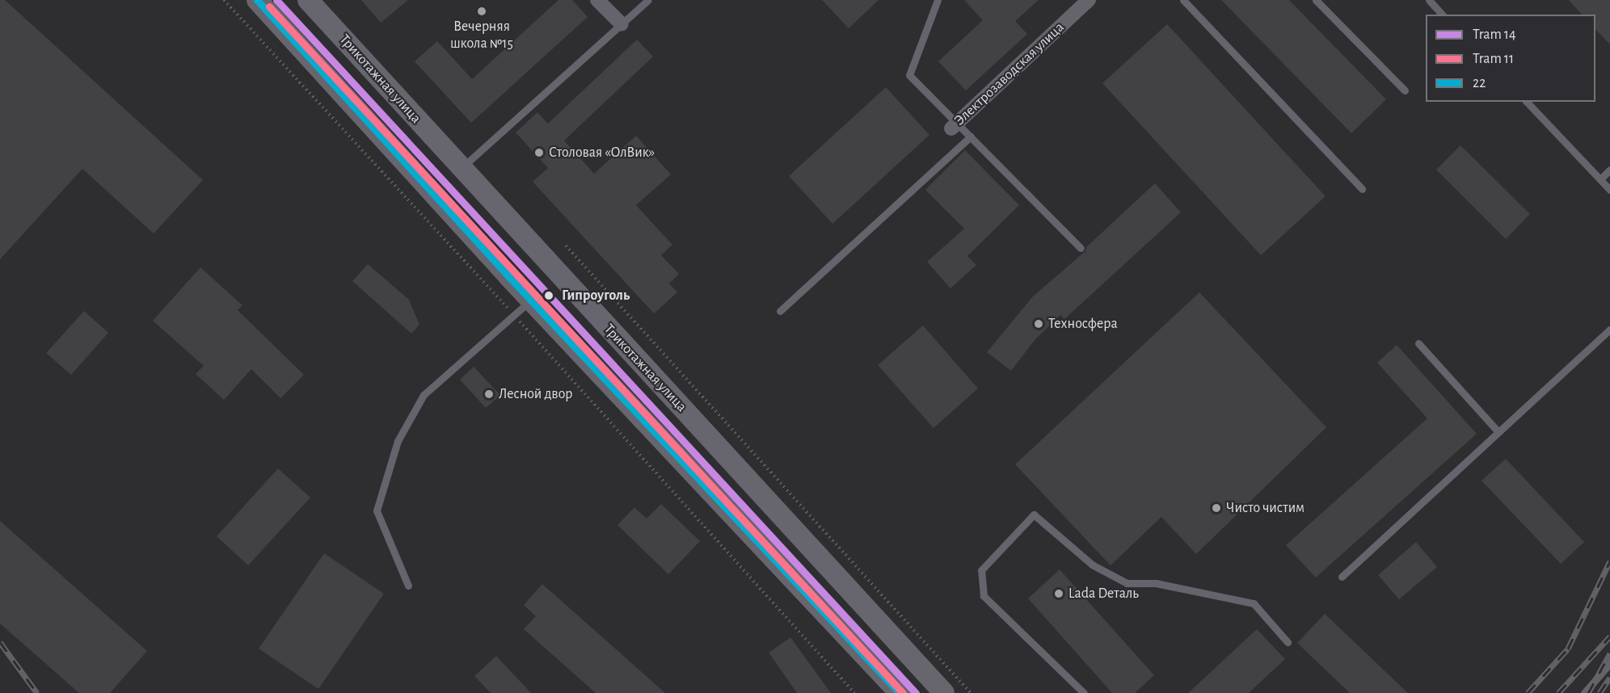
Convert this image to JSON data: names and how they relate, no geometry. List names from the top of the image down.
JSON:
{
  "streets": {
    "main road": ["Трикотажная улица"],
    "street": ["Электрозаводская улица"]
  },
  "places": [
    "Вечерняя школа №15",
    "Столовая «ОлВик»",
    "Гипроуголь",
    "Техносфера",
    "Лесной двор",
    "Чисто чистим",
    "Lada Dеталь"
  ],
  "lines": ["tram line 14", "transit line 22", "tram line 11"],
  "legend": ["Tram 14", "Tram 11", "22"]
}
